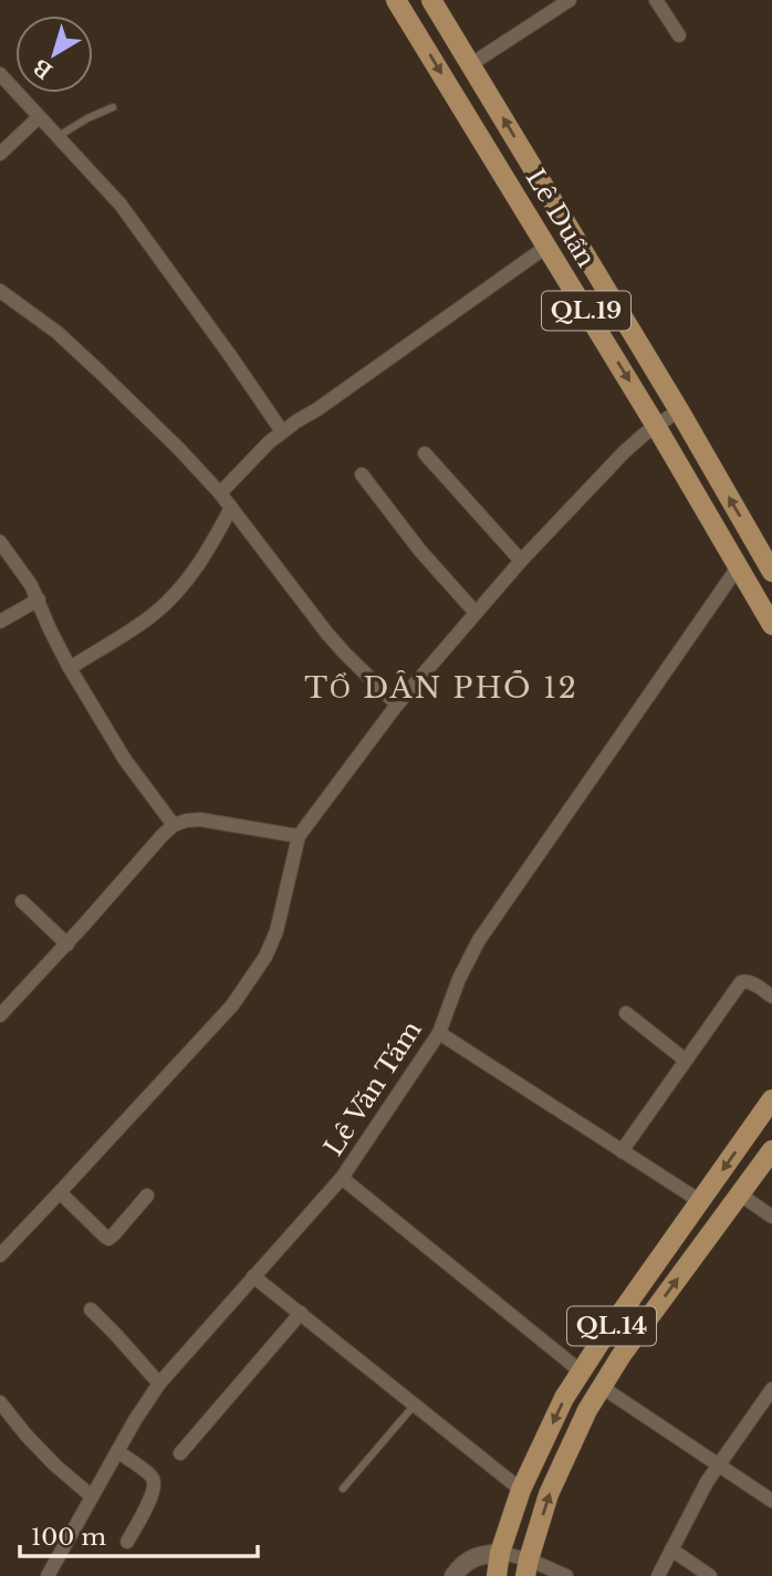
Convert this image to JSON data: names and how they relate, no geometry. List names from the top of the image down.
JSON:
{
  "streets": {
    "main road": ["Lê Duẩn", "QL.19", "QL.14"],
    "street": ["Lê Văn Tám"]
  },
  "crossings": [
    ["Lê Duẩn", "Lê Văn Tám"]
  ],
  "districts": ["TỔ DÂN PHỐ 12"],
  "scale_bar": "100 m",
  "north": "bottom left"
}
